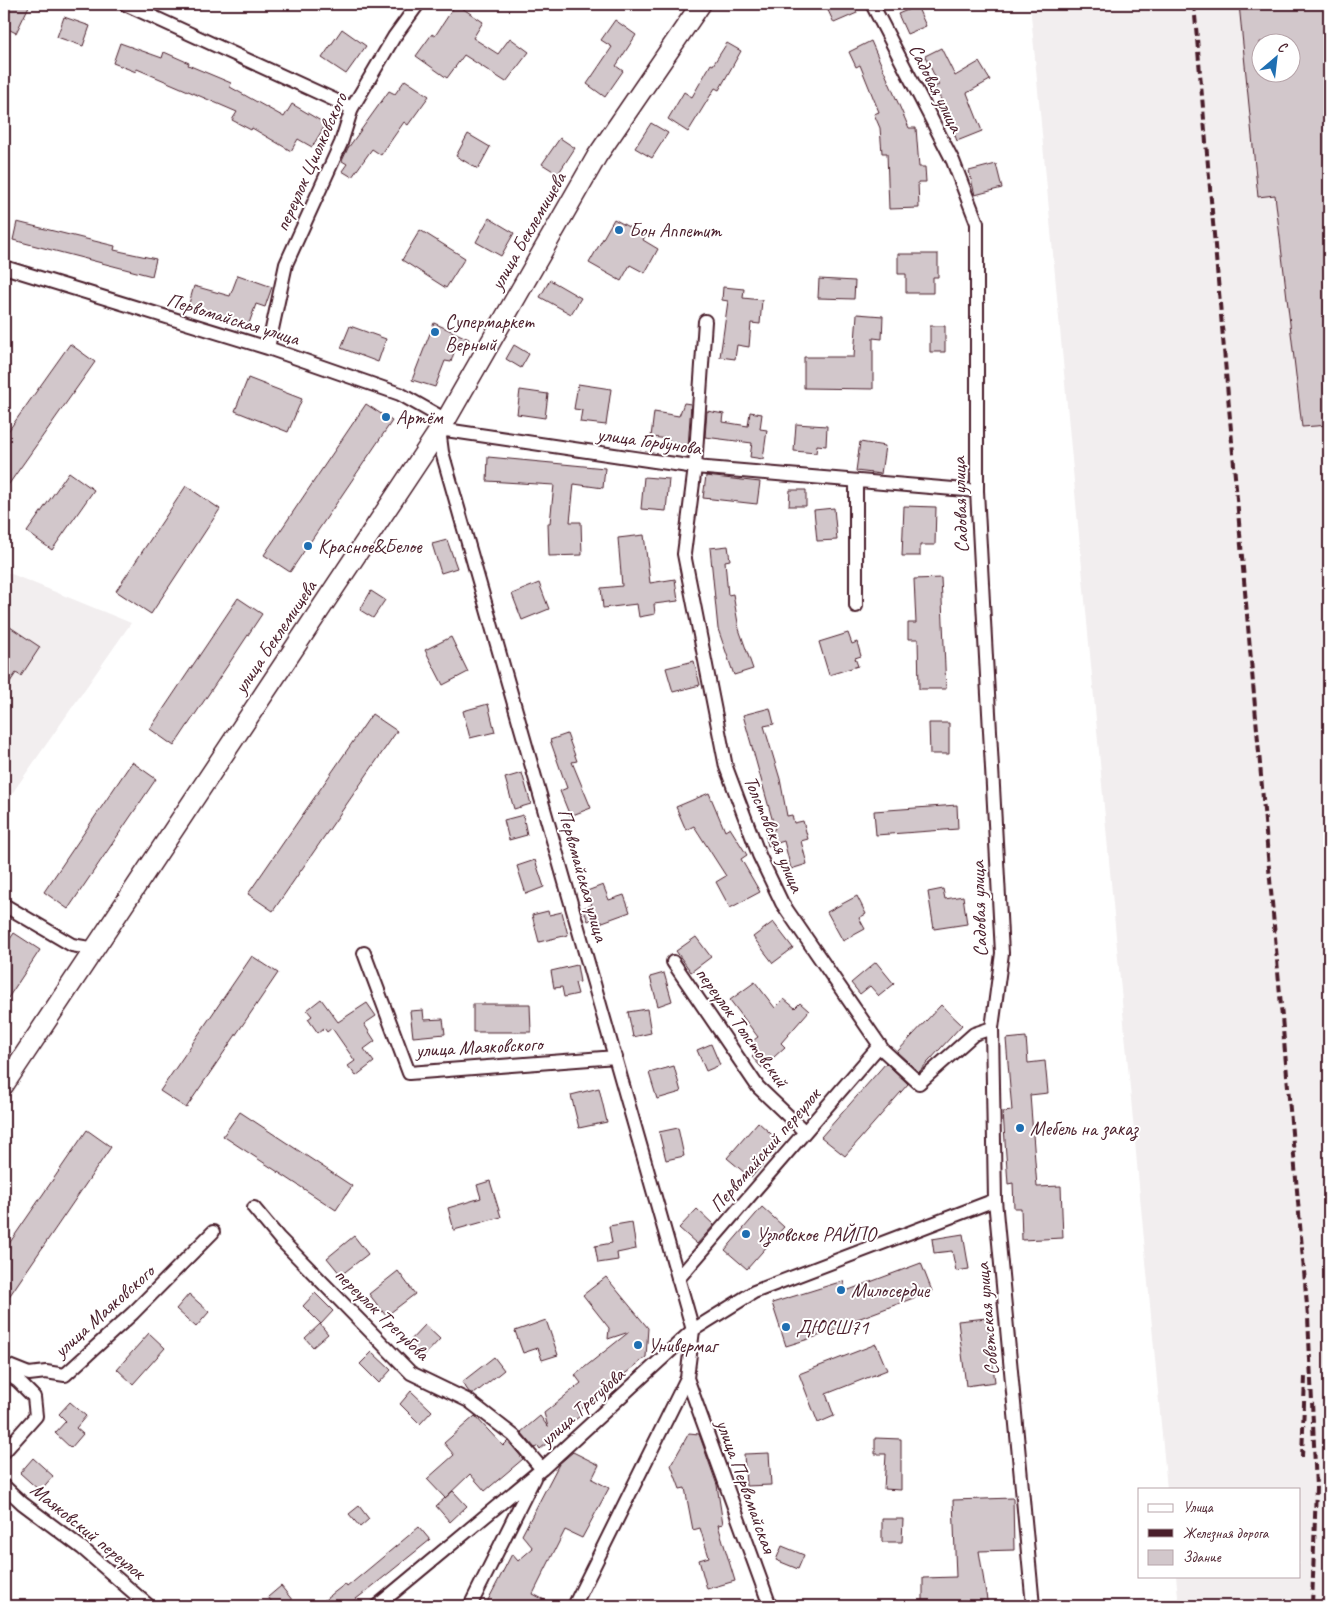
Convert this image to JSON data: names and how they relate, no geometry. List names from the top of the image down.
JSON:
{
  "streets": {
    "main road": ["улица Беклемищева"],
    "street": [
      "Садовая улица",
      "переулок Циолковского",
      "Первомайская улица",
      "улица Горбунова",
      "Толстовская улица",
      "переулок Толстовский",
      "улица Маяковского",
      "Первомайский переулок",
      "переулок Трегубова",
      "Советская улица",
      "улица Трегубова",
      "улица Первомайская",
      "Маяковский переулок"
    ]
  },
  "crossings": [
    ["Садовая улица", "улица Горбунова"],
    ["Садовая улица", "Толстовская улица"],
    ["Садовая улица", "Советская улица"],
    ["переулок Циолковского", "Первомайская улица"],
    ["улица Беклемищева", "Первомайская улица"],
    ["улица Беклемищева", "улица Горбунова"],
    ["Первомайская улица", "улица Горбунова"],
    ["Первомайская улица", "улица Маяковского"],
    ["Первомайская улица", "Первомайский переулок"],
    ["Первомайская улица", "улица Трегубова"],
    ["улица Горбунова", "Толстовская улица"],
    ["Толстовская улица", "Первомайский переулок"],
    ["Толстовская улица", "Советская улица"],
    ["переулок Толстовский", "Первомайский переулок"],
    ["переулок Трегубова", "улица Трегубова"],
    ["Советская улица", "улица Трегубова"]
  ],
  "places": [
    "Бон Аппетит",
    "Супермаркет Верный",
    "Артём",
    "Красное&Белое",
    "Мебель на заказ",
    "Узловское РАЙПО",
    "Милосердие",
    "ДЮСШ71",
    "Универмаг"
  ],
  "legend": ["Улица", "Железная дорога", "Здание"],
  "north": "top right"
}
